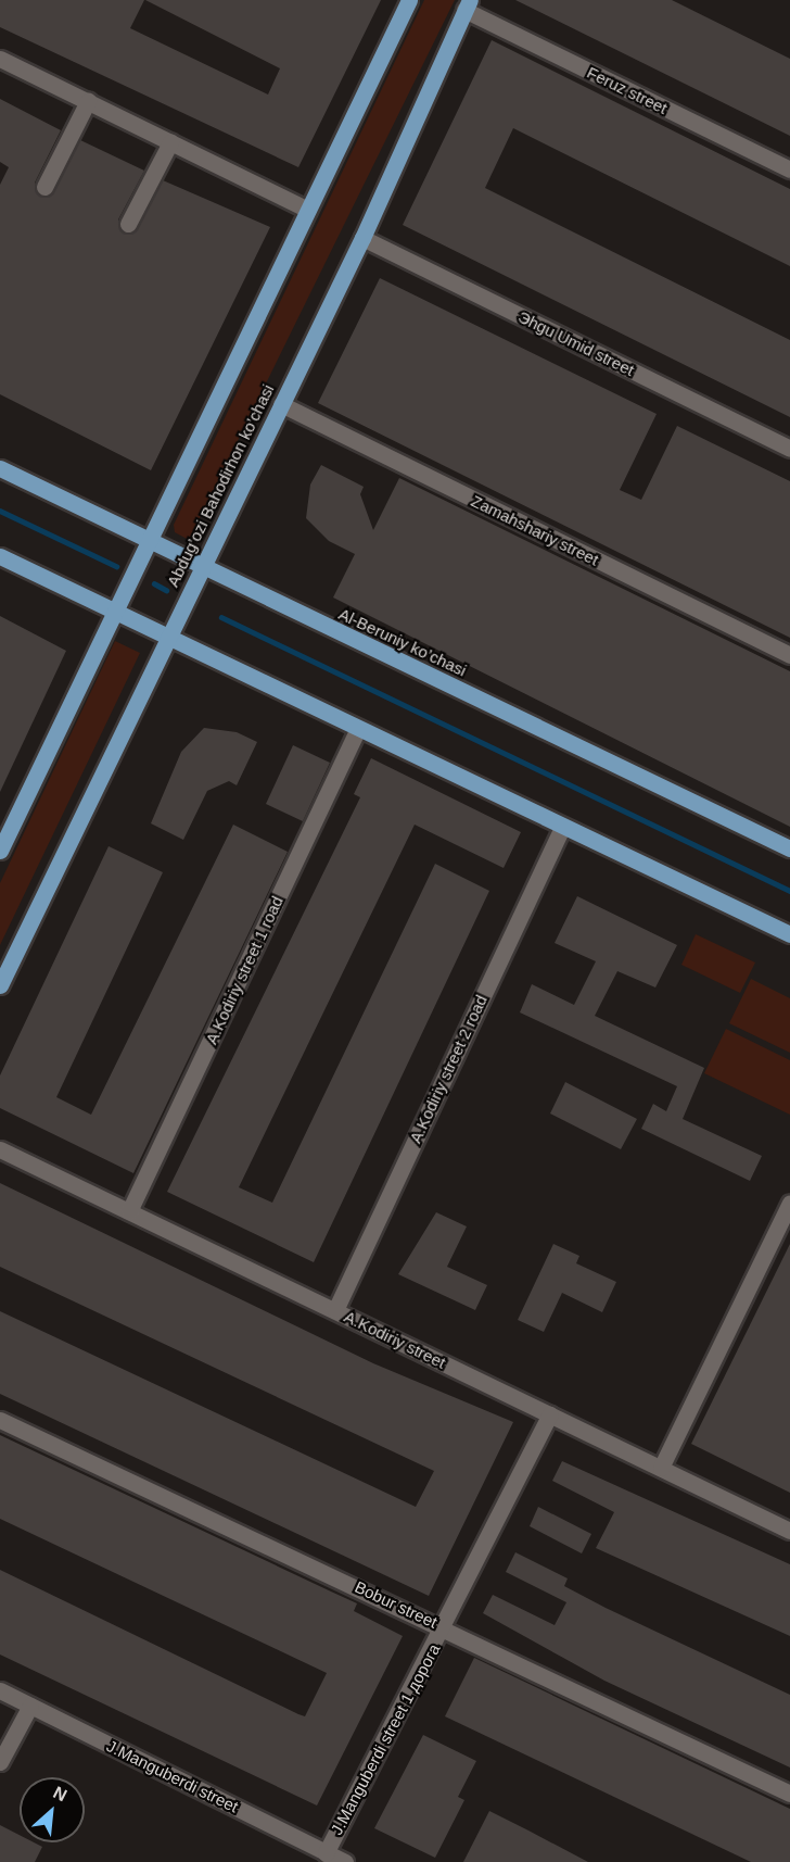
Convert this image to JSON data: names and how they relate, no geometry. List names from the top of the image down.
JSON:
{
  "streets": {
    "main road": ["Abdug’ozi Bahodirhon ko’chasi", "Al-Beruniy ko’chasi"],
    "street": [
      "Feruz street",
      "Эhgu Umid street",
      "Zamahshariy street",
      "A.Kodiriy street 1 road",
      "A.Kodiriy street 2 road",
      "A.Kodiriy street",
      "Bobur street",
      "J.Manguberdi street 1 дорога",
      "J.Manguberdi street"
    ]
  },
  "crossings": [
    ["Feruz street", "Abdug’ozi Bahodirhon ko’chasi"],
    ["Эhgu Umid street", "Abdug’ozi Bahodirhon ko’chasi"],
    ["Abdug’ozi Bahodirhon ko’chasi", "Zamahshariy street"],
    ["Abdug’ozi Bahodirhon ko’chasi", "Al-Beruniy ko’chasi"],
    ["A.Kodiriy street 1 road", "A.Kodiriy street"],
    ["A.Kodiriy street 2 road", "A.Kodiriy street"],
    ["A.Kodiriy street", "J.Manguberdi street 1 дорога"],
    ["Bobur street", "J.Manguberdi street 1 дорога"],
    ["J.Manguberdi street 1 дорога", "J.Manguberdi street"]
  ],
  "north": "top right"
}
